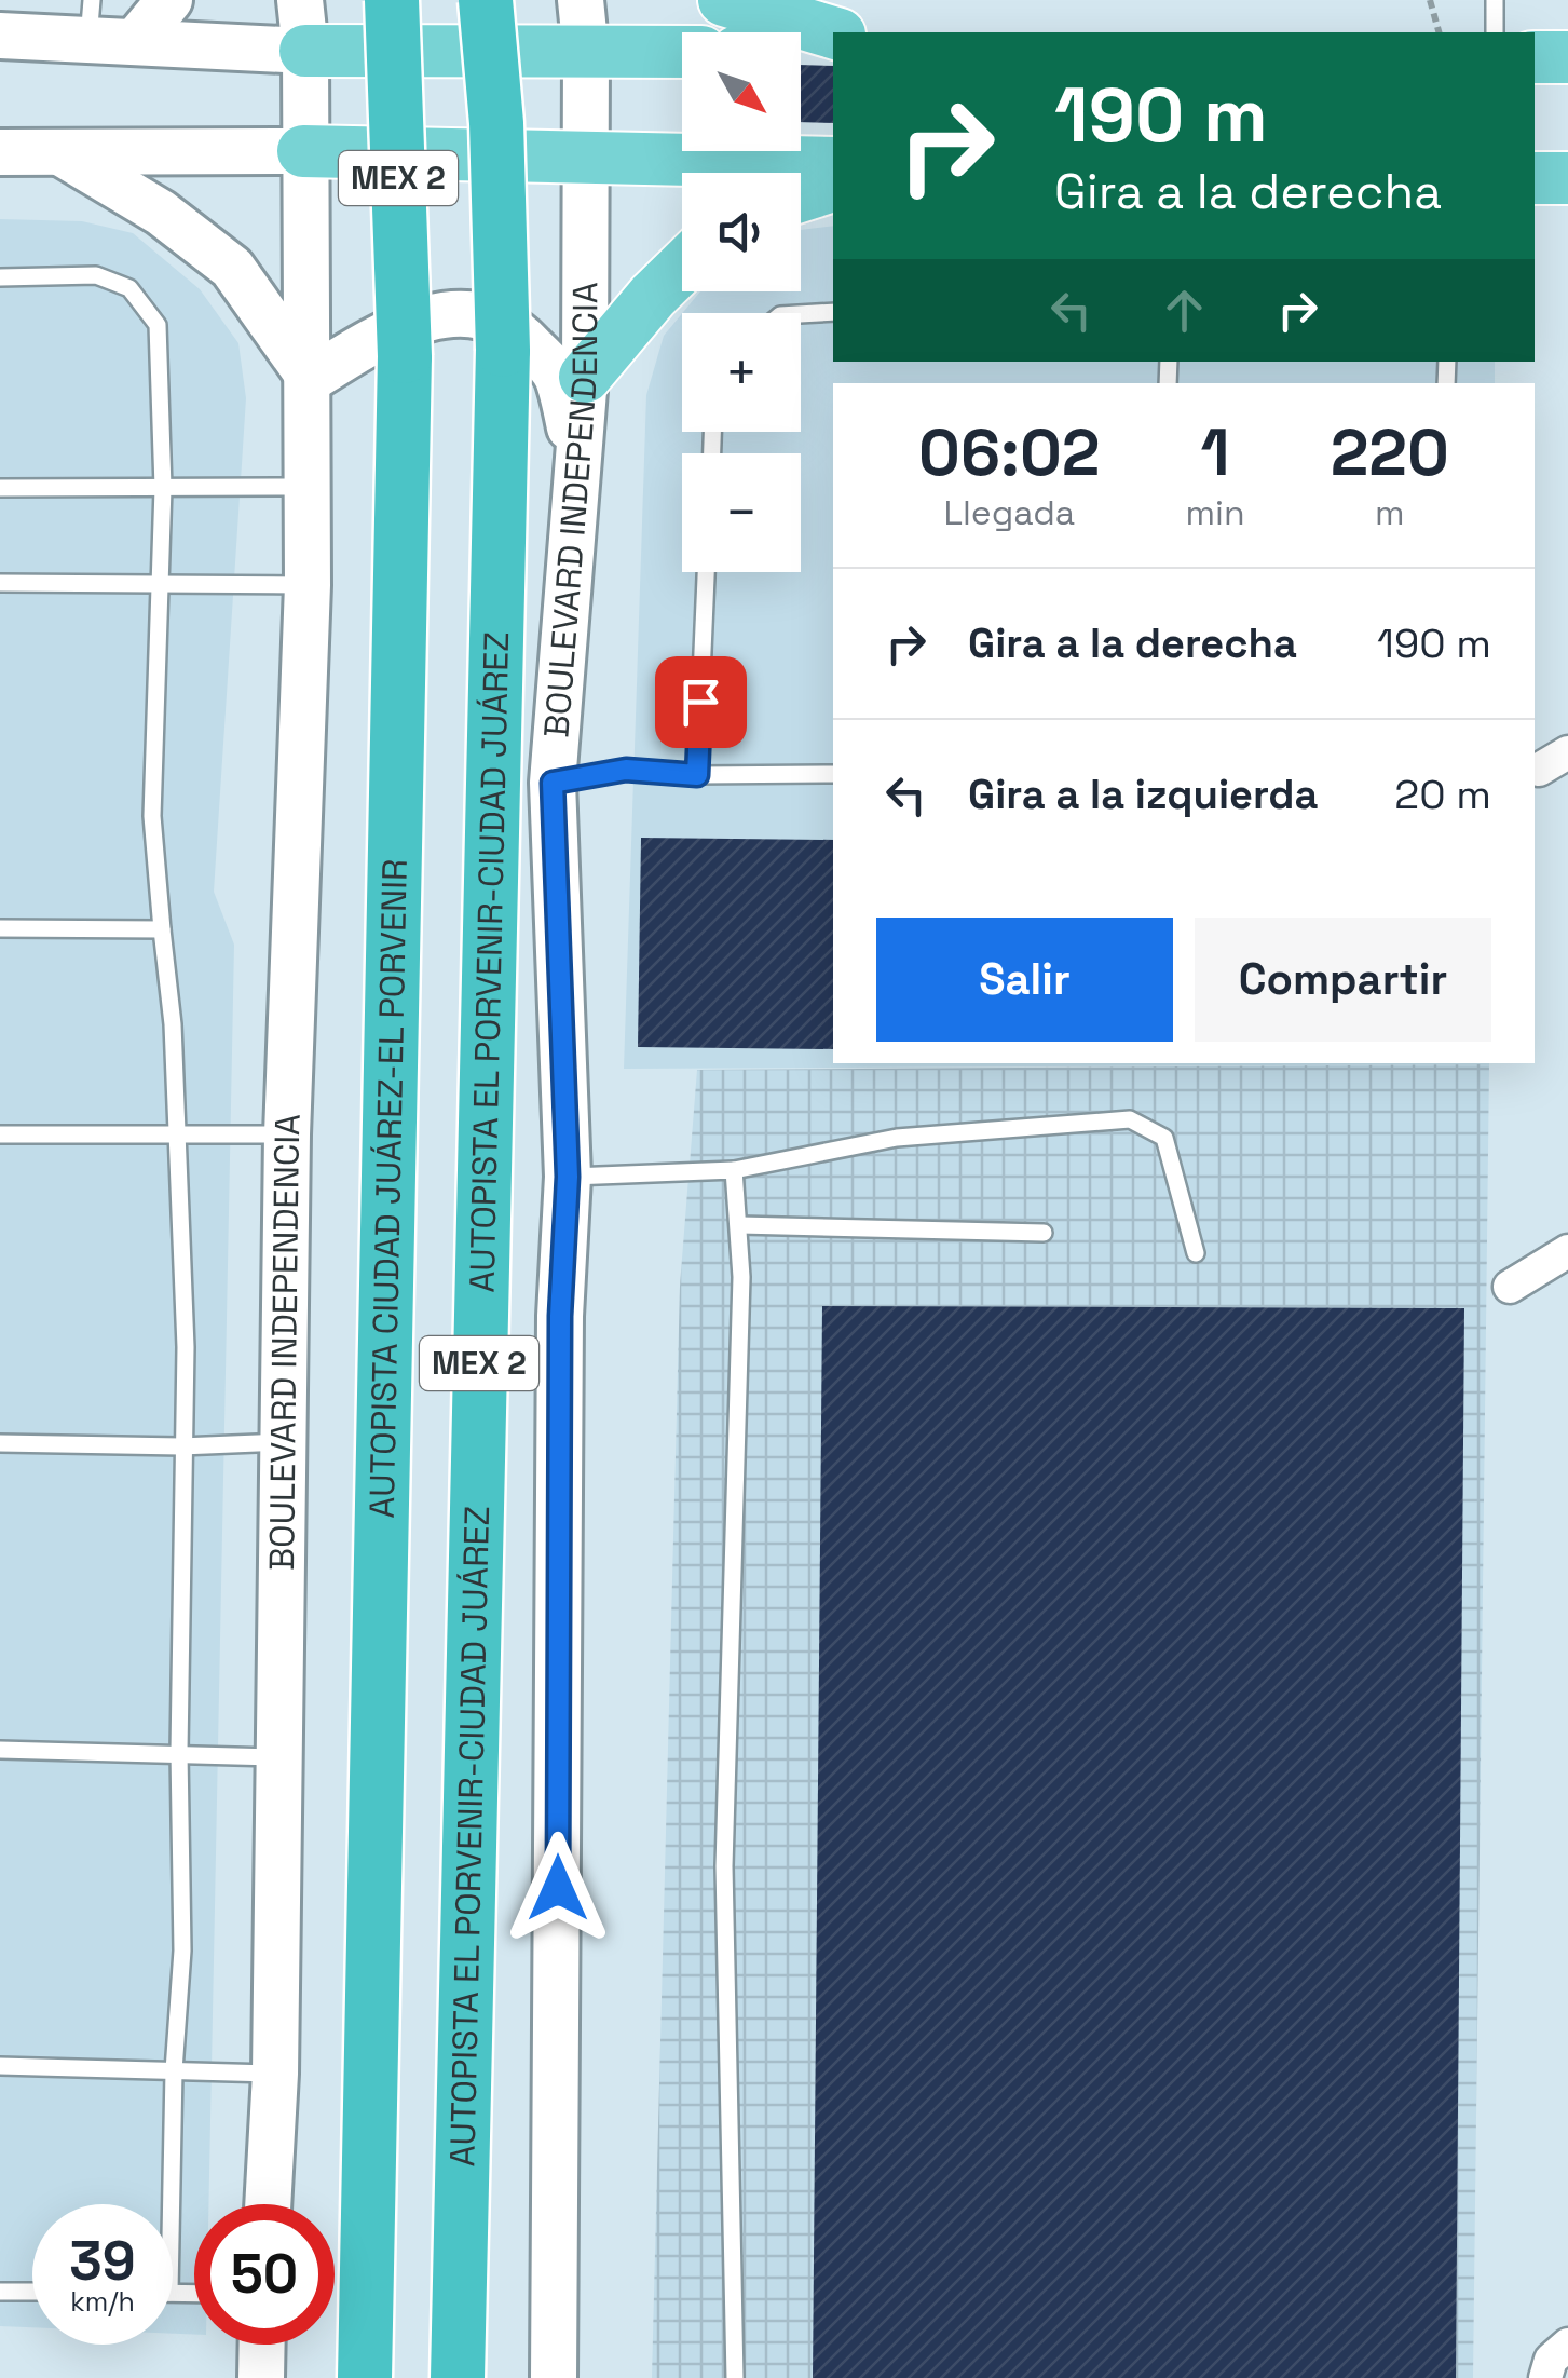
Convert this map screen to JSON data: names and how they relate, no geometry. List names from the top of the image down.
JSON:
{
  "streets": {
    "highway": ["MEX 2", "AUTOPISTA EL PORVENIR-CIUDAD JUÁREZ", "AUTOPISTA CIUDAD JUÁREZ-EL PORVENIR"],
    "main road": ["BOULEVARD INDEPENDENCIA"]
  },
  "north": "bottom right",
  "page": {
    "map_buttons": ["+", "−"],
    "turn": ["190 m", "Gira a la derecha"],
    "eta": [
      "06:02",
      "Llegada",
      "1",
      "min",
      "220",
      "m"
    ],
    "list": [
      {
        "name": "Gira a la derecha",
        "value": "190 m"
      },
      {
        "name": "Gira a la izquierda",
        "value": "20 m"
      }
    ],
    "buttons": ["Salir", "Compartir"],
    "speed": "39 km/h",
    "limit": "50"
  }
}
